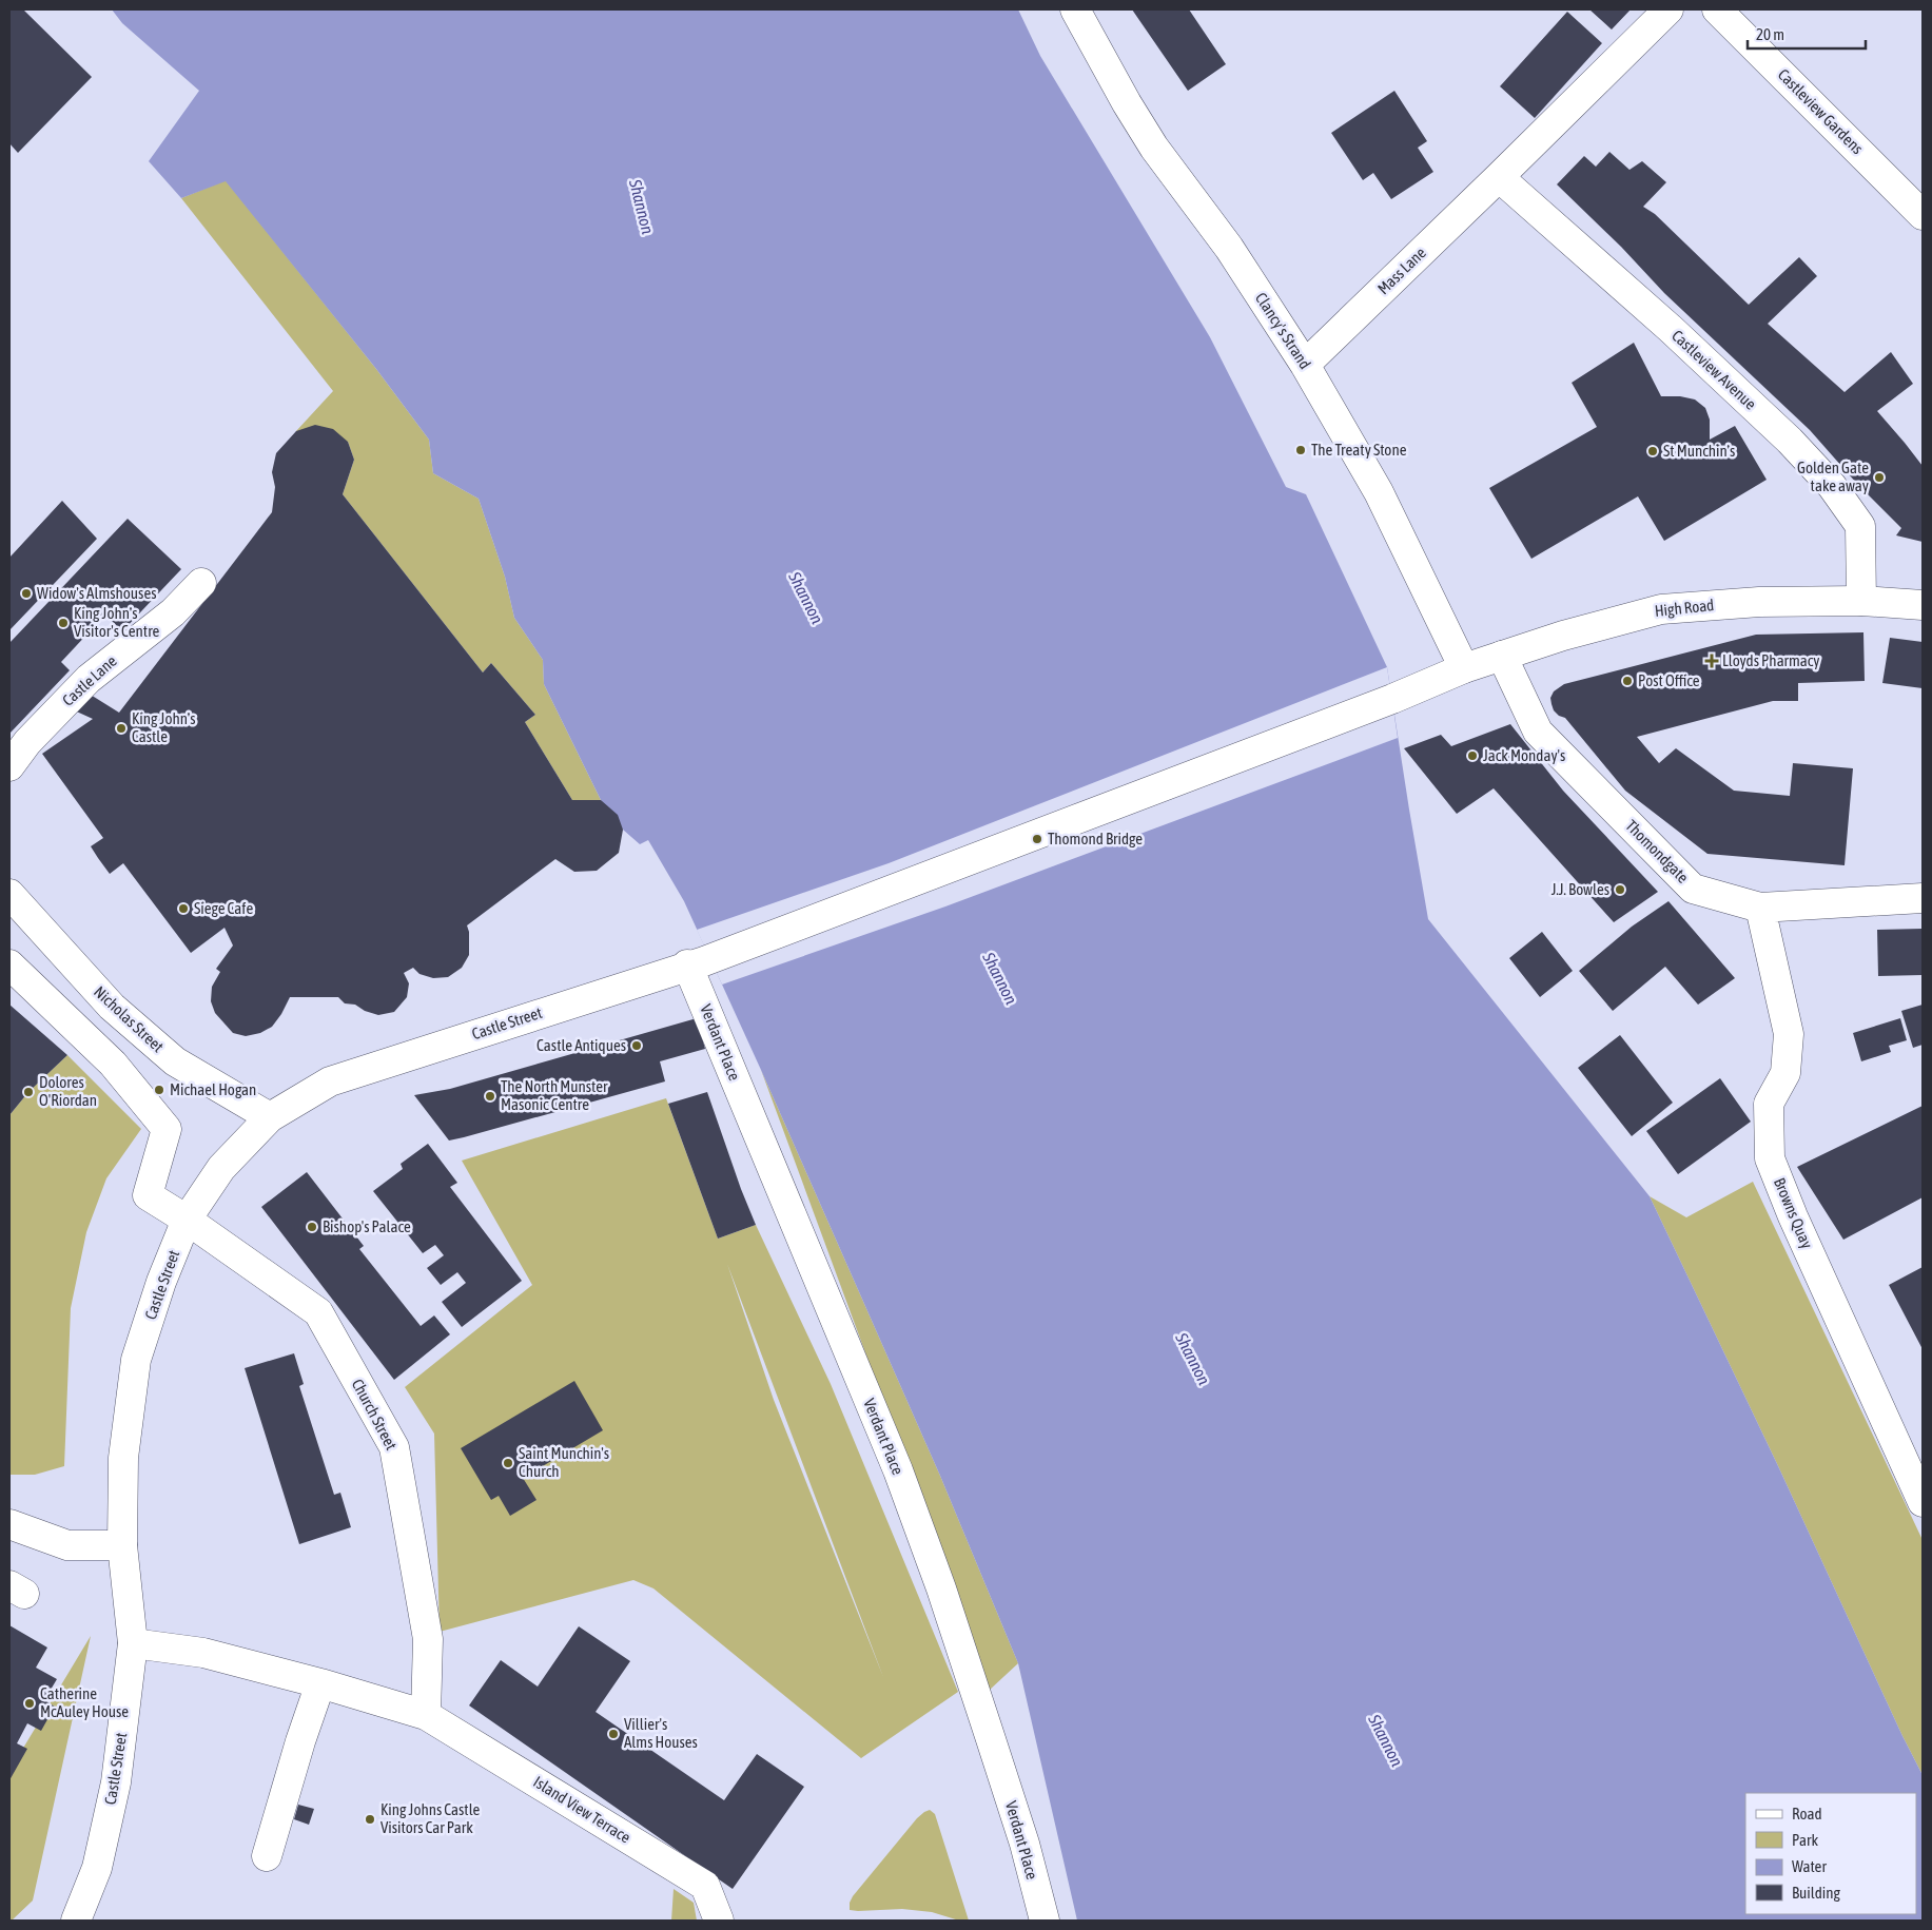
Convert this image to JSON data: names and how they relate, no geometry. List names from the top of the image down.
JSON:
{
  "streets": {
    "street": [
      "Castleview Gardens",
      "Mass Lane",
      "Clancy's Strand",
      "Castleview Avenue",
      "High Road",
      "Castle Lane",
      "Thomondgate",
      "Nicholas Street",
      "Castle Street",
      "Verdant Place",
      "Browns Quay",
      "Church Street",
      "Island View Terrace"
    ]
  },
  "crossings": [
    ["Mass Lane", "Clancy's Strand"],
    ["Mass Lane", "Castleview Avenue"],
    ["Clancy's Strand", "High Road"],
    ["Castleview Avenue", "High Road"],
    ["High Road", "Thomondgate"],
    ["High Road", "Castle Street"],
    ["High Road", "Verdant Place"],
    ["Thomondgate", "Browns Quay"],
    ["Nicholas Street", "Castle Street"],
    ["Castle Street", "Verdant Place"],
    ["Castle Street", "Church Street"],
    ["Castle Street", "Island View Terrace"],
    ["Church Street", "Island View Terrace"]
  ],
  "water": ["Shannon"],
  "places": {
    "other": [
      "The Treaty Stone",
      "St Munchin's",
      "Golden Gate take away",
      "Widow's Almshouses",
      "King John's Visitor's Centre",
      "Post Office",
      "King John's Castle",
      "Jack Monday's",
      "Thomond Bridge",
      "J.J. Bowles",
      "Siege Cafe",
      "Castle Antiques",
      "Michael Hogan",
      "Dolores O'Riordan",
      "The North Munster Masonic Centre",
      "Bishop's Palace",
      "Saint Munchin's Church",
      "Catherine McAuley House",
      "Villier's Alms Houses",
      "King Johns Castle Visitors Car Park"
    ],
    "health": ["Lloyds Pharmacy"]
  },
  "legend": [
    "Road",
    "Park",
    "Water",
    "Building"
  ],
  "scale_bar": "20 m"
}
